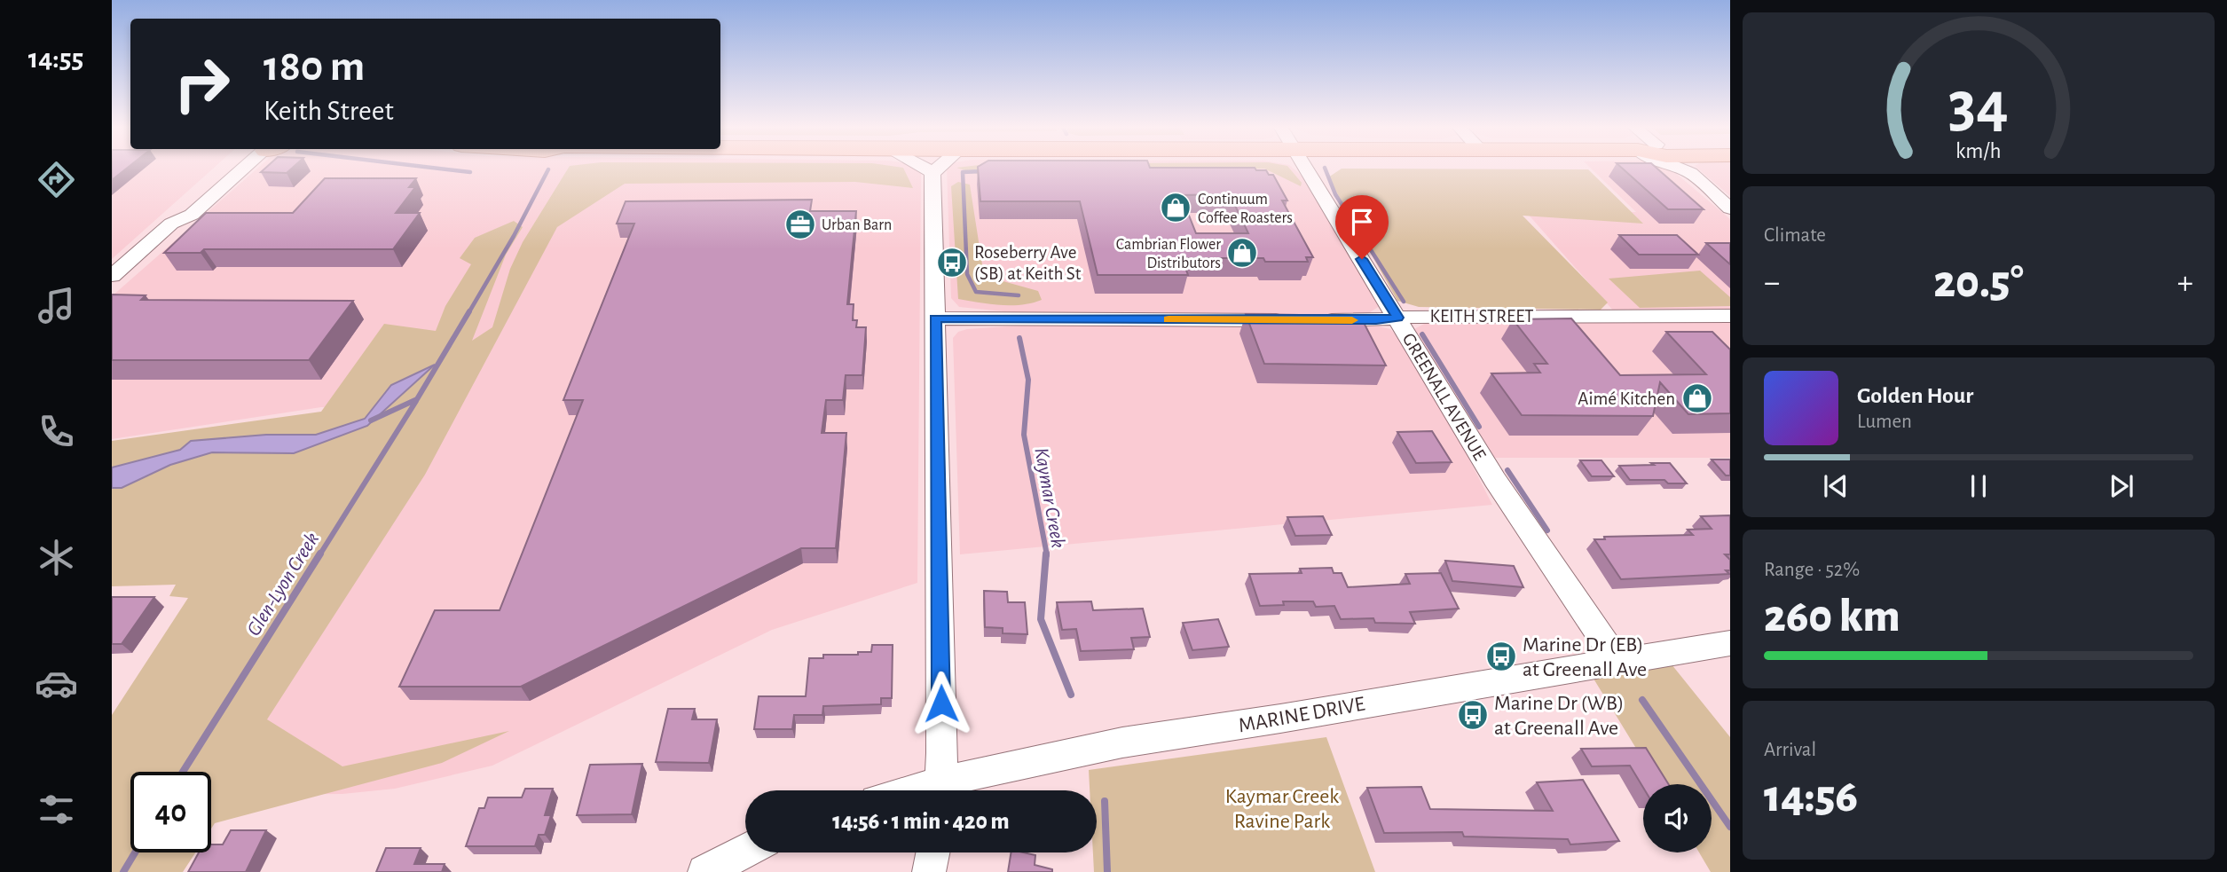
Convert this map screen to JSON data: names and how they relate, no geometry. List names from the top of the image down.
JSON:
{
  "streets": {
    "street": ["KEITH STREET", "GREENALL AVENUE", "MARINE DRIVE"]
  },
  "crossings": [
    ["KEITH STREET", "GREENALL AVENUE"],
    ["GREENALL AVENUE", "MARINE DRIVE"]
  ],
  "water": ["Kaymar Creek", "Glen-Lyon Creek"],
  "parks": ["Kaymar Creek Ravine Park"],
  "places": {
    "shop": ["Continuum Coffee Roasters", "Cambrian Flower Distributors", "Aimé Kitchen"],
    "office": ["Urban Barn"],
    "bus stop": ["Roseberry Ave (SB) at Keith St", "Marine Dr (EB) at Greenall Ave", "Marine Dr (WB) at Greenall Ave"]
  },
  "page": {
    "tabs": "14:55",
    "turn": ["180 m", "Keith Street"],
    "tile": [
      "Climate",
      ["Range · 52%", "260 km"],
      ["Arrival", "14:56"]
    ],
    "heat": ["−", "20.5°", "+"],
    "song": ["Golden Hour", "Lumen"],
    "limit": "40",
    "trip": "14:56 · 1 min · 420 m",
    "gauge": ["34", "km/h"]
  }
}
